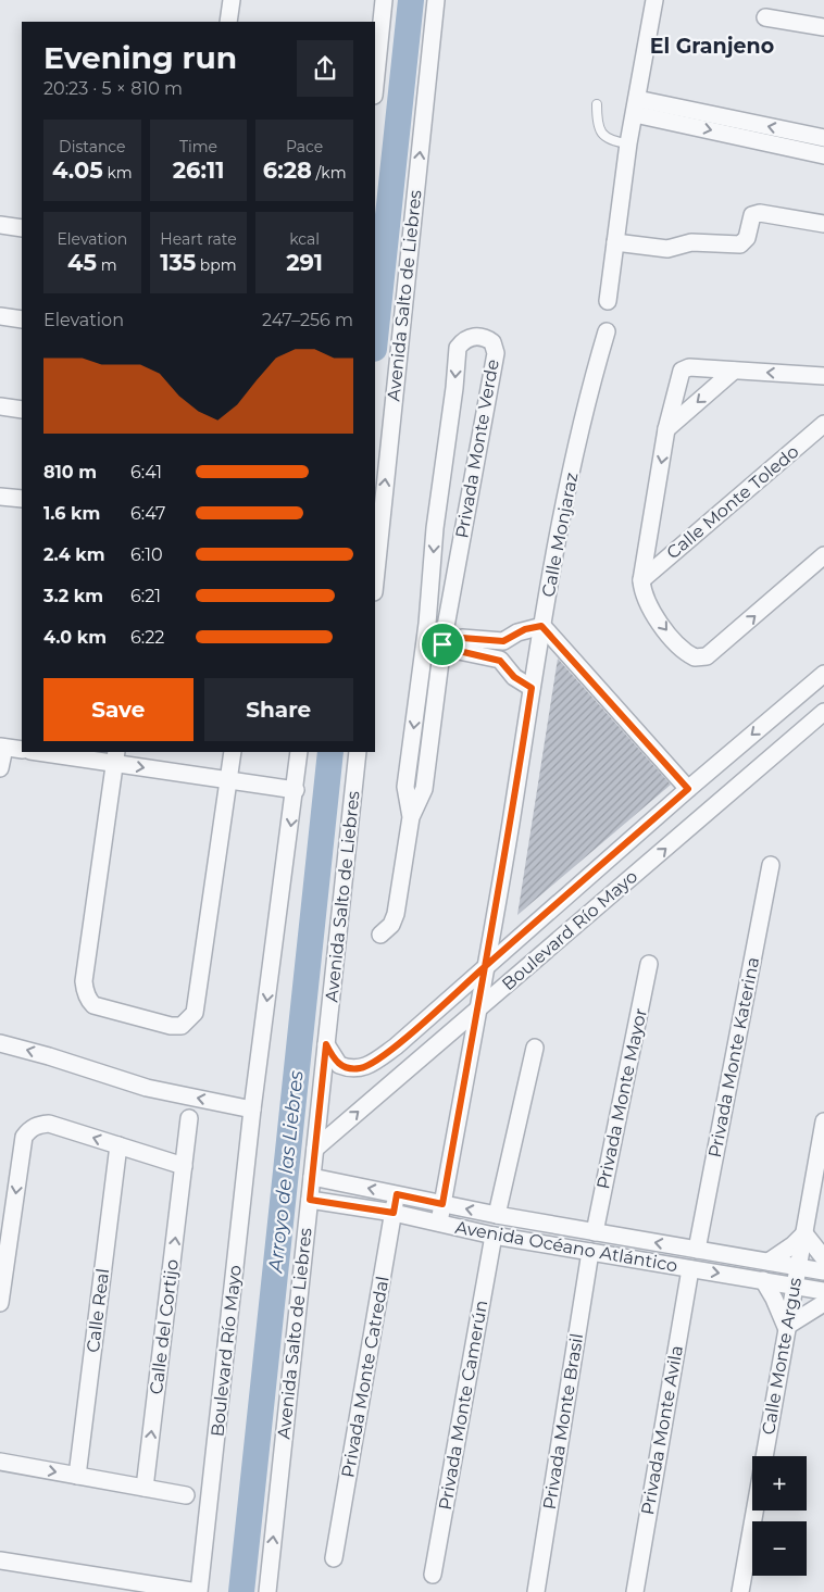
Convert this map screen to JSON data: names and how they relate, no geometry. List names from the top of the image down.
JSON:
{
  "streets": {
    "street": [
      "Avenida Salto de Liebres",
      "Privada Monte Verde",
      "Calle Monte Toledo",
      "Calle Monjaraz",
      "Boulevard Río Mayo",
      "Privada Monte Katerina",
      "Privada Monte Mayor",
      "Avenida Océano Atlántico",
      "Calle Real",
      "Calle del Cortijo",
      "Calle Monte Argus",
      "Privada Monte Catredal",
      "Privada Monte Camerún",
      "Privada Monte Brasil",
      "Privada Monte Avila"
    ]
  },
  "crossings": [
    ["Avenida Salto de Liebres", "Boulevard Río Mayo"],
    ["Avenida Salto de Liebres", "Avenida Océano Atlántico"],
    ["Calle Monjaraz", "Boulevard Río Mayo"],
    ["Calle Monjaraz", "Avenida Océano Atlántico"],
    ["Privada Monte Katerina", "Avenida Océano Atlántico"],
    ["Privada Monte Mayor", "Avenida Océano Atlántico"],
    ["Avenida Océano Atlántico", "Calle Monte Argus"],
    ["Avenida Océano Atlántico", "Privada Monte Catredal"],
    ["Avenida Océano Atlántico", "Privada Monte Camerún"],
    ["Avenida Océano Atlántico", "Privada Monte Brasil"],
    ["Avenida Océano Atlántico", "Privada Monte Avila"]
  ],
  "one_way": ["Avenida Salto de Liebres", "Calle del Cortijo"],
  "districts": ["El Granjeno"],
  "water": ["Arroyo de las Liebres"],
  "page": {
    "heading": ["Evening run", "20:23 · 5 × 810 m"],
    "stats": [
      ["Distance", "4.05 km"],
      ["Time", "26:11"],
      ["Pace", "6:28 /km"],
      ["Elevation", "45 m"],
      ["Heart rate", "135 bpm"],
      ["kcal", "291"]
    ],
    "chart": ["Elevation", "247–256 m"],
    "list": [
      {
        "name": "810 m",
        "note": "6:41"
      },
      {
        "name": "1.6 km",
        "note": "6:47"
      },
      {
        "name": "2.4 km",
        "note": "6:10"
      },
      {
        "name": "3.2 km",
        "note": "6:21"
      },
      {
        "name": "4.0 km",
        "note": "6:22"
      }
    ],
    "buttons": ["Save", "Share"],
    "map_buttons": ["+", "−"]
  }
}
